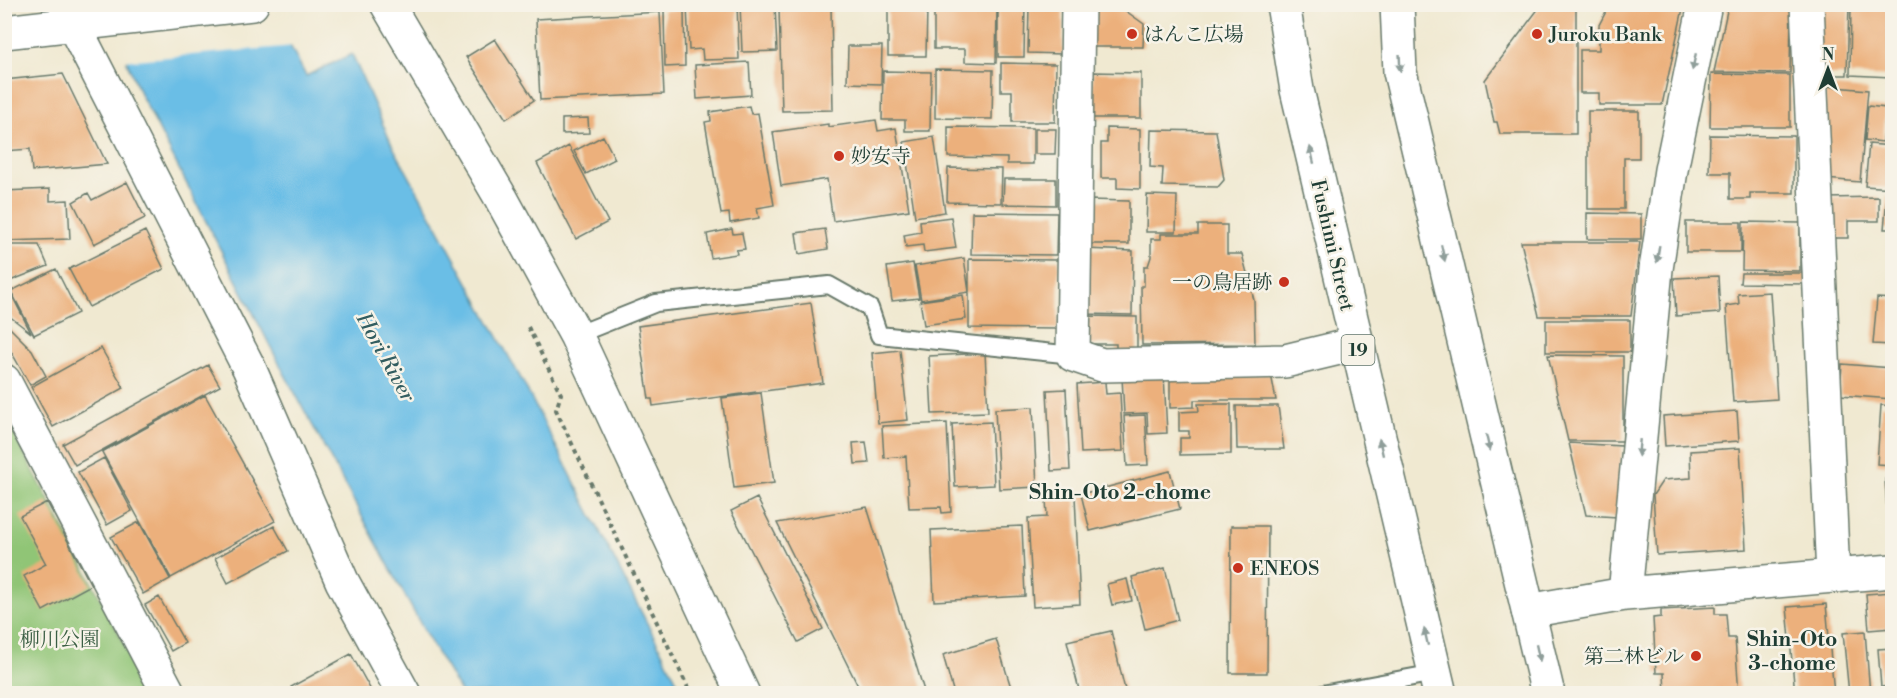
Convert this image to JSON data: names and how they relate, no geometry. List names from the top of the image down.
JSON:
{
  "streets": {
    "main road": ["Fushimi Street", "19"]
  },
  "districts": ["Shin-Oto 2-chome", "Shin-Oto 3-chome"],
  "water": ["Hori River"],
  "parks": ["柳川公園"],
  "places": [
    "はんこ広場",
    "Juroku Bank",
    "妙安寺",
    "一の鳥居跡",
    "ENEOS",
    "第二林ビル"
  ],
  "north": "top"
}
